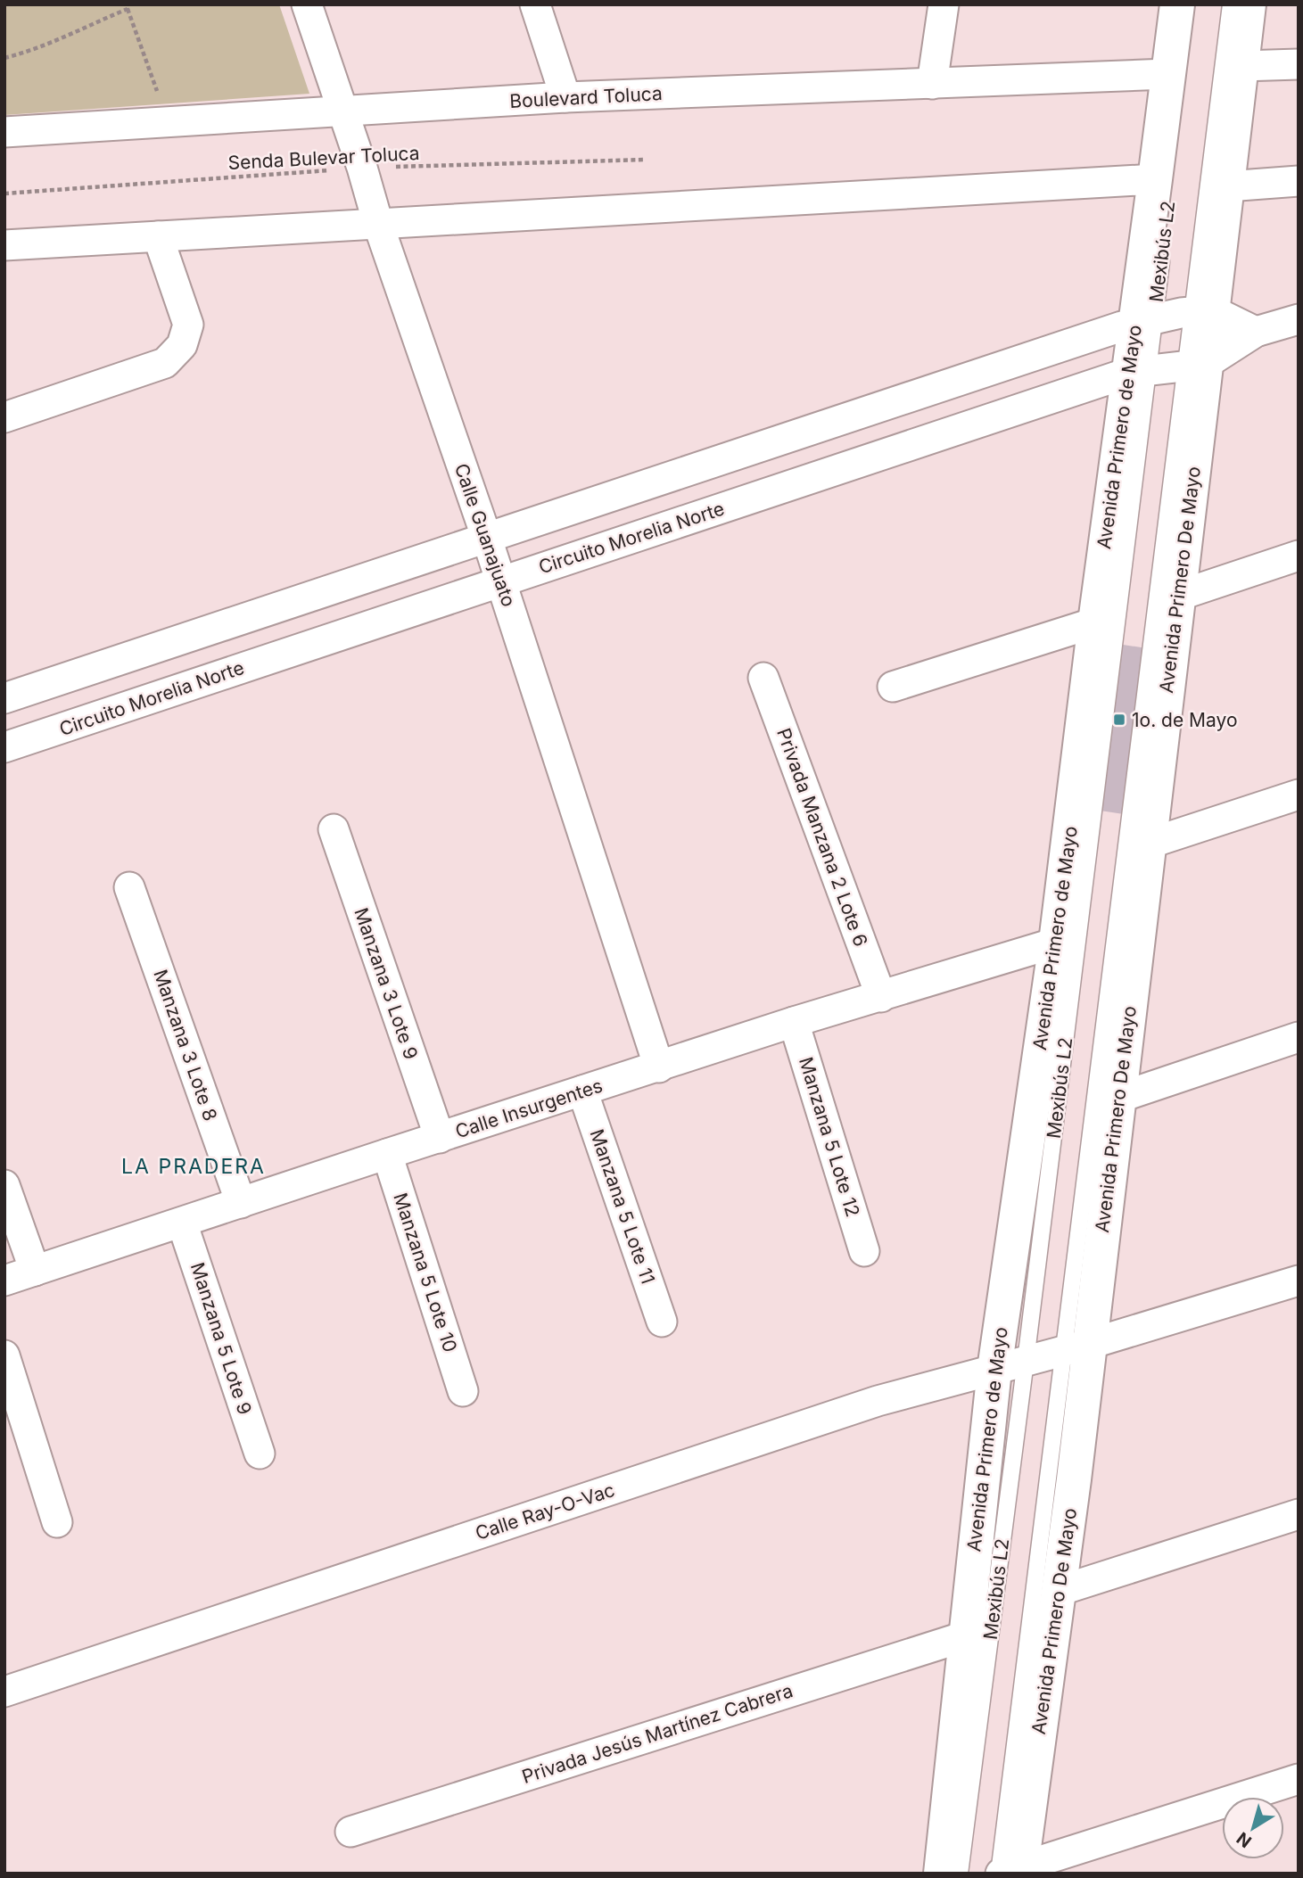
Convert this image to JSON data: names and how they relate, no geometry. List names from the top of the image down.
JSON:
{
  "streets": {
    "highway": ["Avenida Primero de Mayo", "Avenida Primero De Mayo"],
    "street": [
      "Boulevard Toluca",
      "Calle Guanajuato",
      "Circuito Morelia Norte",
      "Privada Manzana 2 Lote 6",
      "Manzana 3 Lote 9",
      "Manzana 3 Lote 8",
      "Calle Insurgentes",
      "Manzana 5 Lote 12",
      "Manzana 5 Lote 11",
      "Manzana 5 Lote 10",
      "Manzana 5 Lote 9",
      "Calle Ray-O-Vac",
      "Privada Jesús Martínez Cabrera"
    ],
    "lane": ["Mexibús L2"],
    "path": ["Senda Bulevar Toluca"]
  },
  "crossings": [
    ["Boulevard Toluca", "Avenida Primero de Mayo"],
    ["Boulevard Toluca", "Calle Guanajuato"],
    ["Senda Bulevar Toluca", "Calle Guanajuato"],
    ["Mexibús L2", "Avenida Primero de Mayo"],
    ["Mexibús L2", "Circuito Morelia Norte"],
    ["Mexibús L2", "Avenida Primero De Mayo"],
    ["Mexibús L2", "Calle Ray-O-Vac"],
    ["Avenida Primero de Mayo", "Circuito Morelia Norte"],
    ["Avenida Primero de Mayo", "Calle Insurgentes"],
    ["Avenida Primero de Mayo", "Calle Ray-O-Vac"],
    ["Avenida Primero de Mayo", "Privada Jesús Martínez Cabrera"],
    ["Calle Guanajuato", "Circuito Morelia Norte"],
    ["Calle Guanajuato", "Calle Insurgentes"],
    ["Circuito Morelia Norte", "Avenida Primero De Mayo"],
    ["Avenida Primero De Mayo", "Calle Ray-O-Vac"],
    ["Privada Manzana 2 Lote 6", "Calle Insurgentes"],
    ["Manzana 3 Lote 9", "Calle Insurgentes"],
    ["Manzana 3 Lote 8", "Calle Insurgentes"],
    ["Calle Insurgentes", "Manzana 5 Lote 12"],
    ["Calle Insurgentes", "Manzana 5 Lote 11"],
    ["Calle Insurgentes", "Manzana 5 Lote 10"],
    ["Calle Insurgentes", "Manzana 5 Lote 9"]
  ],
  "districts": ["LA PRADERA"],
  "places": {
    "transit": ["1o. de Mayo"]
  },
  "north": "bottom left"
}
